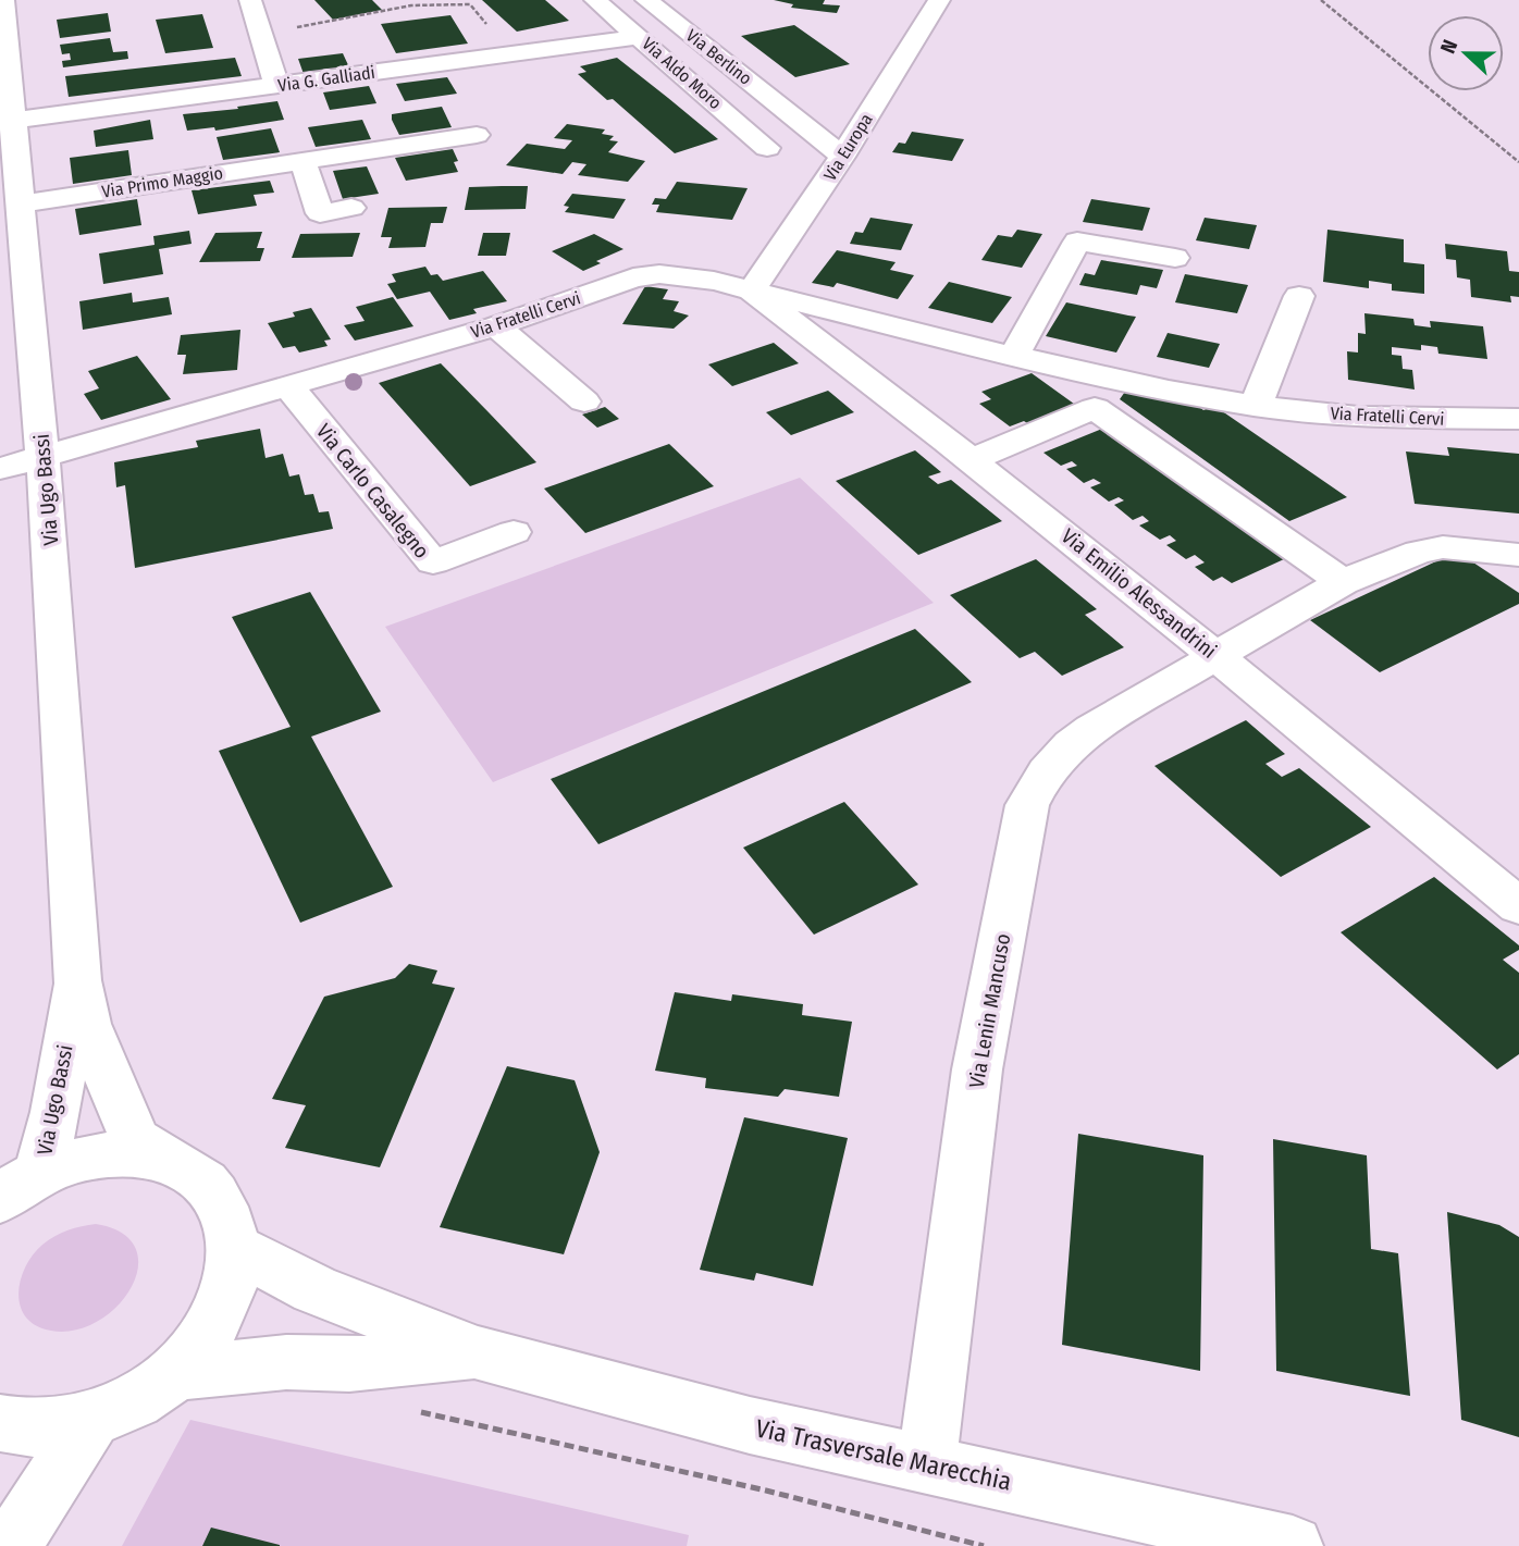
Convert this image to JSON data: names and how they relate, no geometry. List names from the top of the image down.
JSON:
{
  "streets": {
    "street": [
      "Via Berlino",
      "Via Aldo Moro",
      "Via G. Galliadi",
      "Via Europa",
      "Via Primo Maggio",
      "Via Fratelli Cervi",
      "Via Ugo Bassi",
      "Via Carlo Casalegno",
      "Via Emilio Alessandrini",
      "Via Lenin Mancuso",
      "Via Trasversale Marecchia"
    ]
  },
  "crossings": [
    ["Via Berlino", "Via Europa"],
    ["Via Aldo Moro", "Via G. Galliadi"],
    ["Via G. Galliadi", "Via Ugo Bassi"],
    ["Via Europa", "Via Fratelli Cervi"],
    ["Via Europa", "Via Emilio Alessandrini"],
    ["Via Primo Maggio", "Via Ugo Bassi"],
    ["Via Fratelli Cervi", "Via Ugo Bassi"],
    ["Via Fratelli Cervi", "Via Carlo Casalegno"],
    ["Via Fratelli Cervi", "Via Emilio Alessandrini"],
    ["Via Ugo Bassi", "Via Trasversale Marecchia"],
    ["Via Emilio Alessandrini", "Via Lenin Mancuso"],
    ["Via Lenin Mancuso", "Via Trasversale Marecchia"]
  ],
  "north": "left"
}
